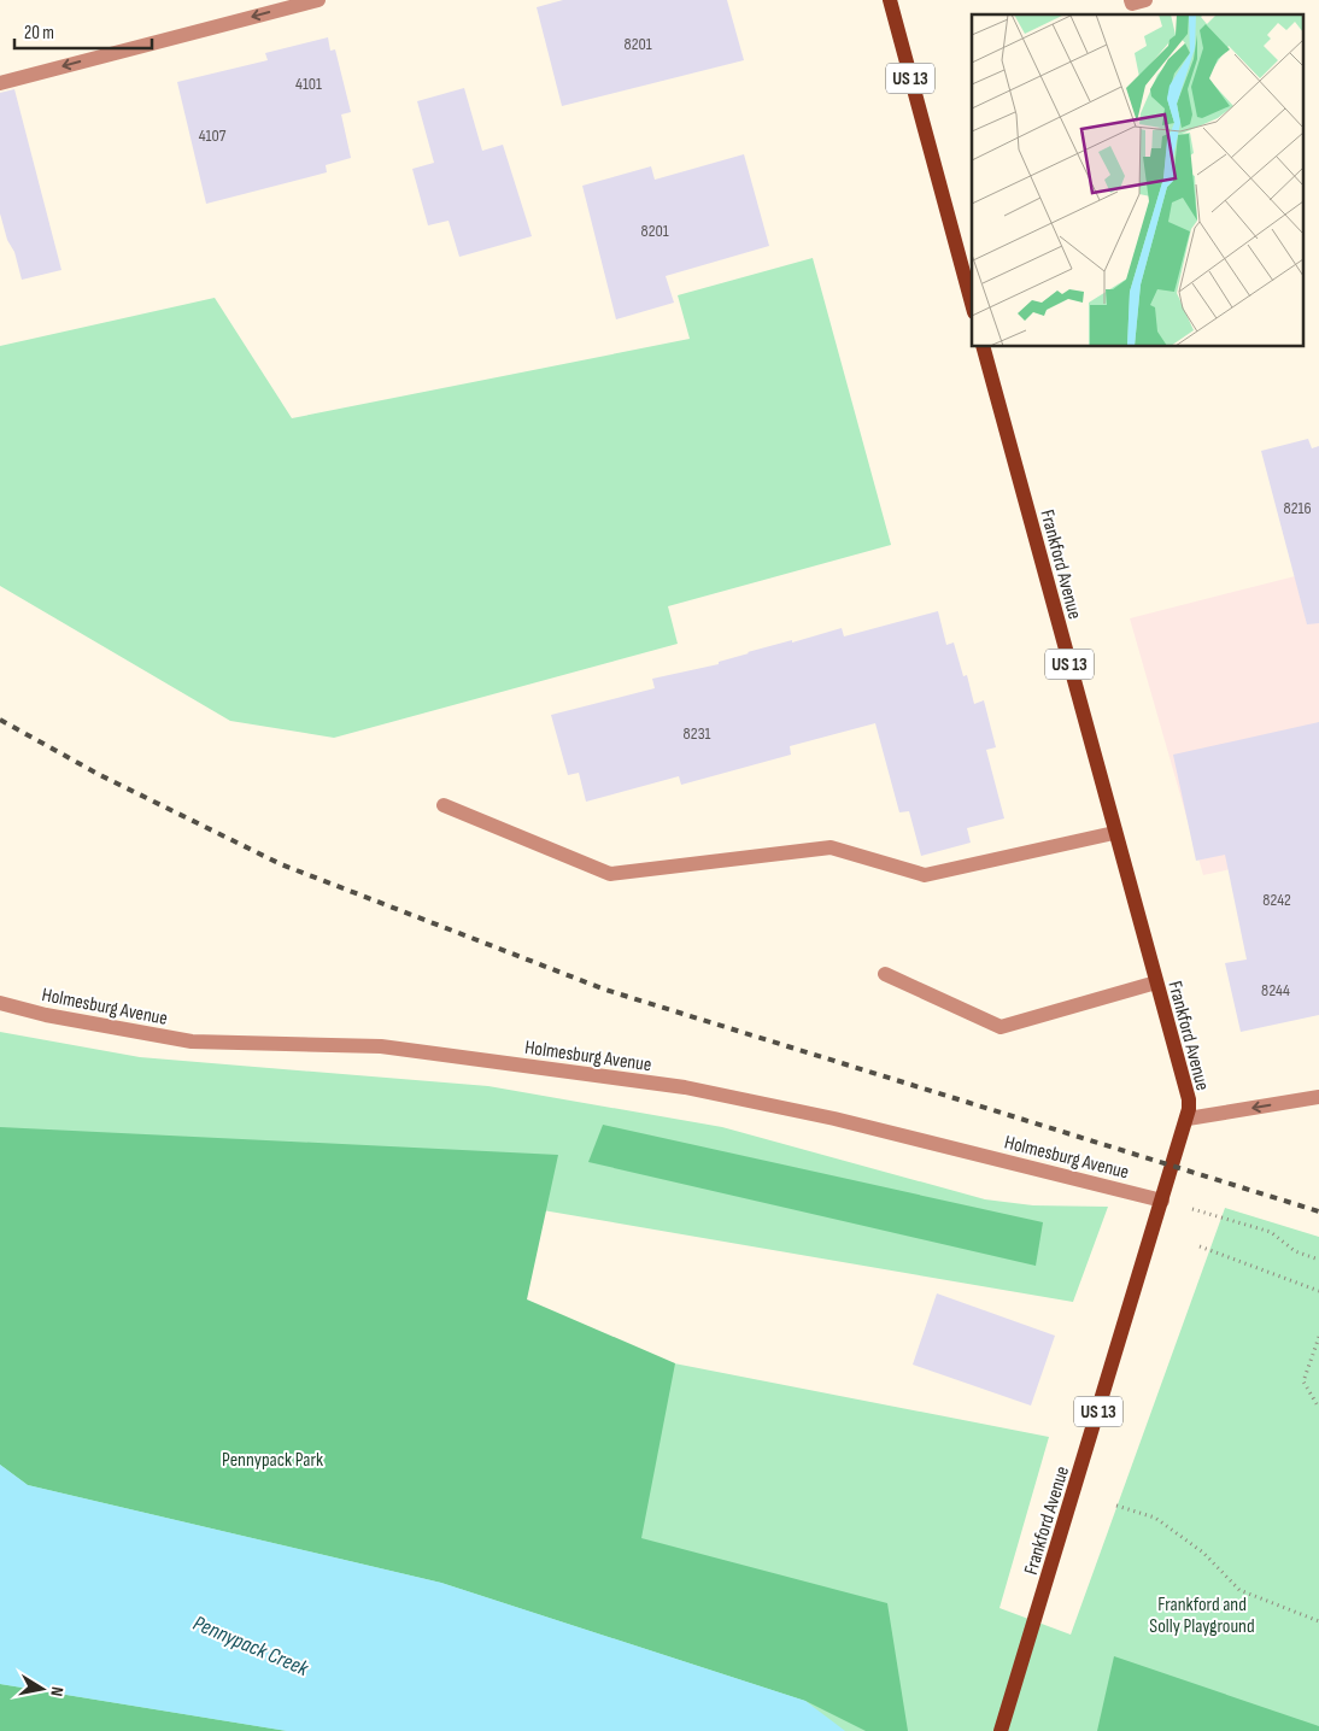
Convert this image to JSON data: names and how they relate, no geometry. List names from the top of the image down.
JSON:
{
  "streets": {
    "main road": ["US 13", "Frankford Avenue"],
    "street": ["Holmesburg Avenue"]
  },
  "crossings": [
    ["Frankford Avenue", "Holmesburg Avenue"]
  ],
  "water": ["Pennypack Creek"],
  "parks": ["Pennypack Park", "Frankford and Solly Playground"],
  "house_numbers": [
    "8201",
    "4101",
    "4107",
    "8201",
    "8216",
    "8231",
    "8242",
    "8244"
  ],
  "scale_bar": "20 m",
  "north": "right"
}
